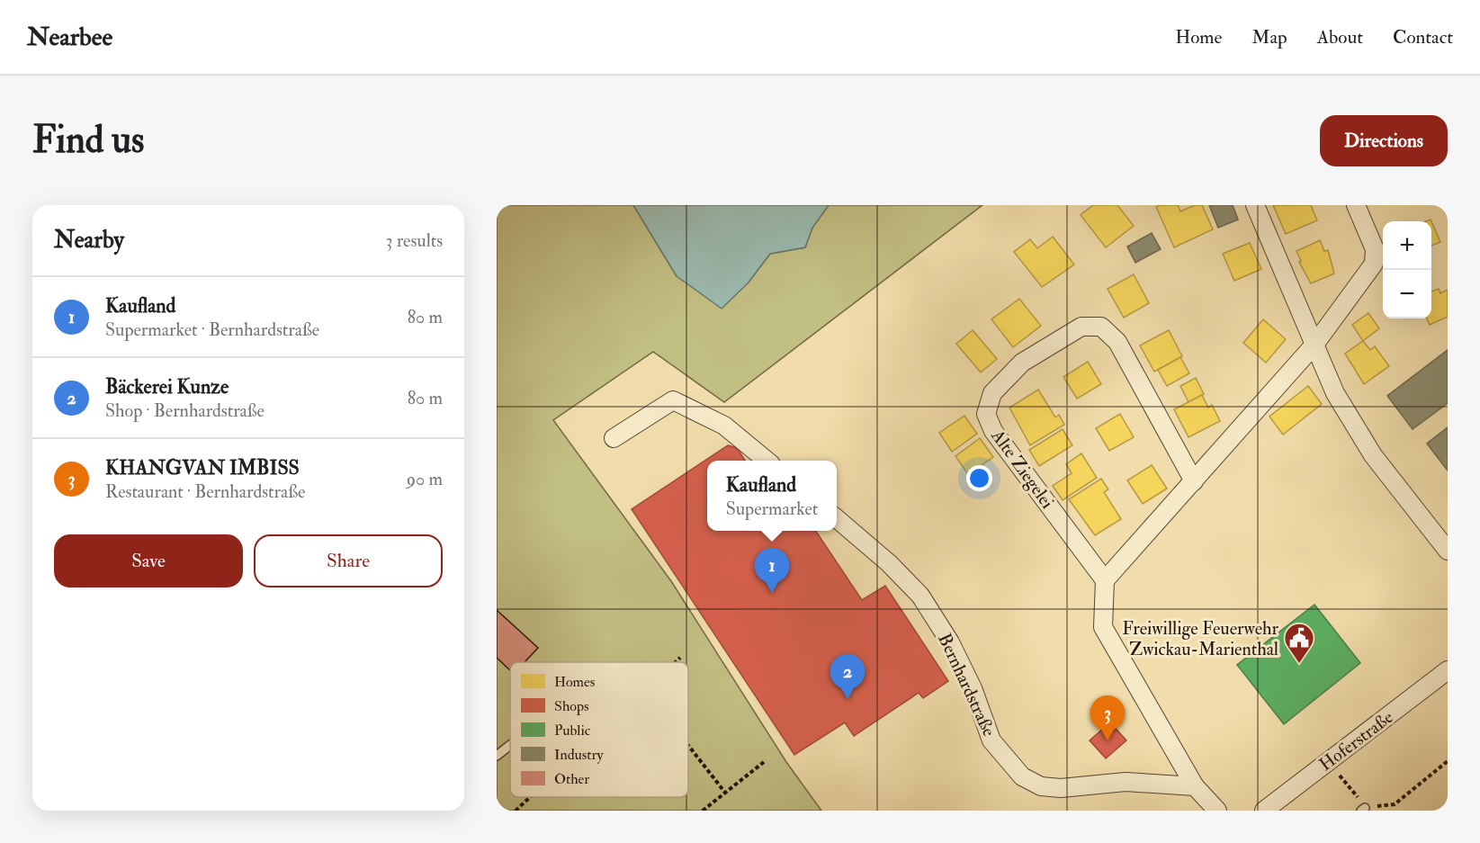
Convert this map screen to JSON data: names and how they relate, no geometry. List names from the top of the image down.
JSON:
{
  "streets": {
    "street": ["Alte Ziegelei", "Bernhardstraße", "Hoferstraße"]
  },
  "places": {
    "public building": ["Freiwillige Feuerwehr Zwickau-Marienthal"]
  },
  "legend": [
    "Homes",
    "Shops",
    "Public",
    "Industry",
    "Other"
  ],
  "page": {
    "header": "Nearbee",
    "nav": [
      "Home",
      "Map",
      "About",
      "Contact"
    ],
    "buttons": [
      "Directions",
      ["Save", "Share"]
    ],
    "title": "Find us",
    "heading": ["Nearby", "3 results"],
    "map_buttons": ["+", "−"],
    "list": [
      {
        "mark": "1",
        "name": "Kaufland",
        "note": "Supermarket · Bernhardstraße",
        "value": "80 m"
      },
      {
        "mark": "2",
        "name": "Bäckerei Kunze",
        "note": "Shop · Bernhardstraße",
        "value": "80 m"
      },
      {
        "mark": "3",
        "name": "KHANGVAN IMBISS",
        "note": "Restaurant · Bernhardstraße",
        "value": "90 m"
      }
    ],
    "popup": ["Kaufland", "Supermarket"],
    "pins": ["1", "2", "3"]
  }
}
